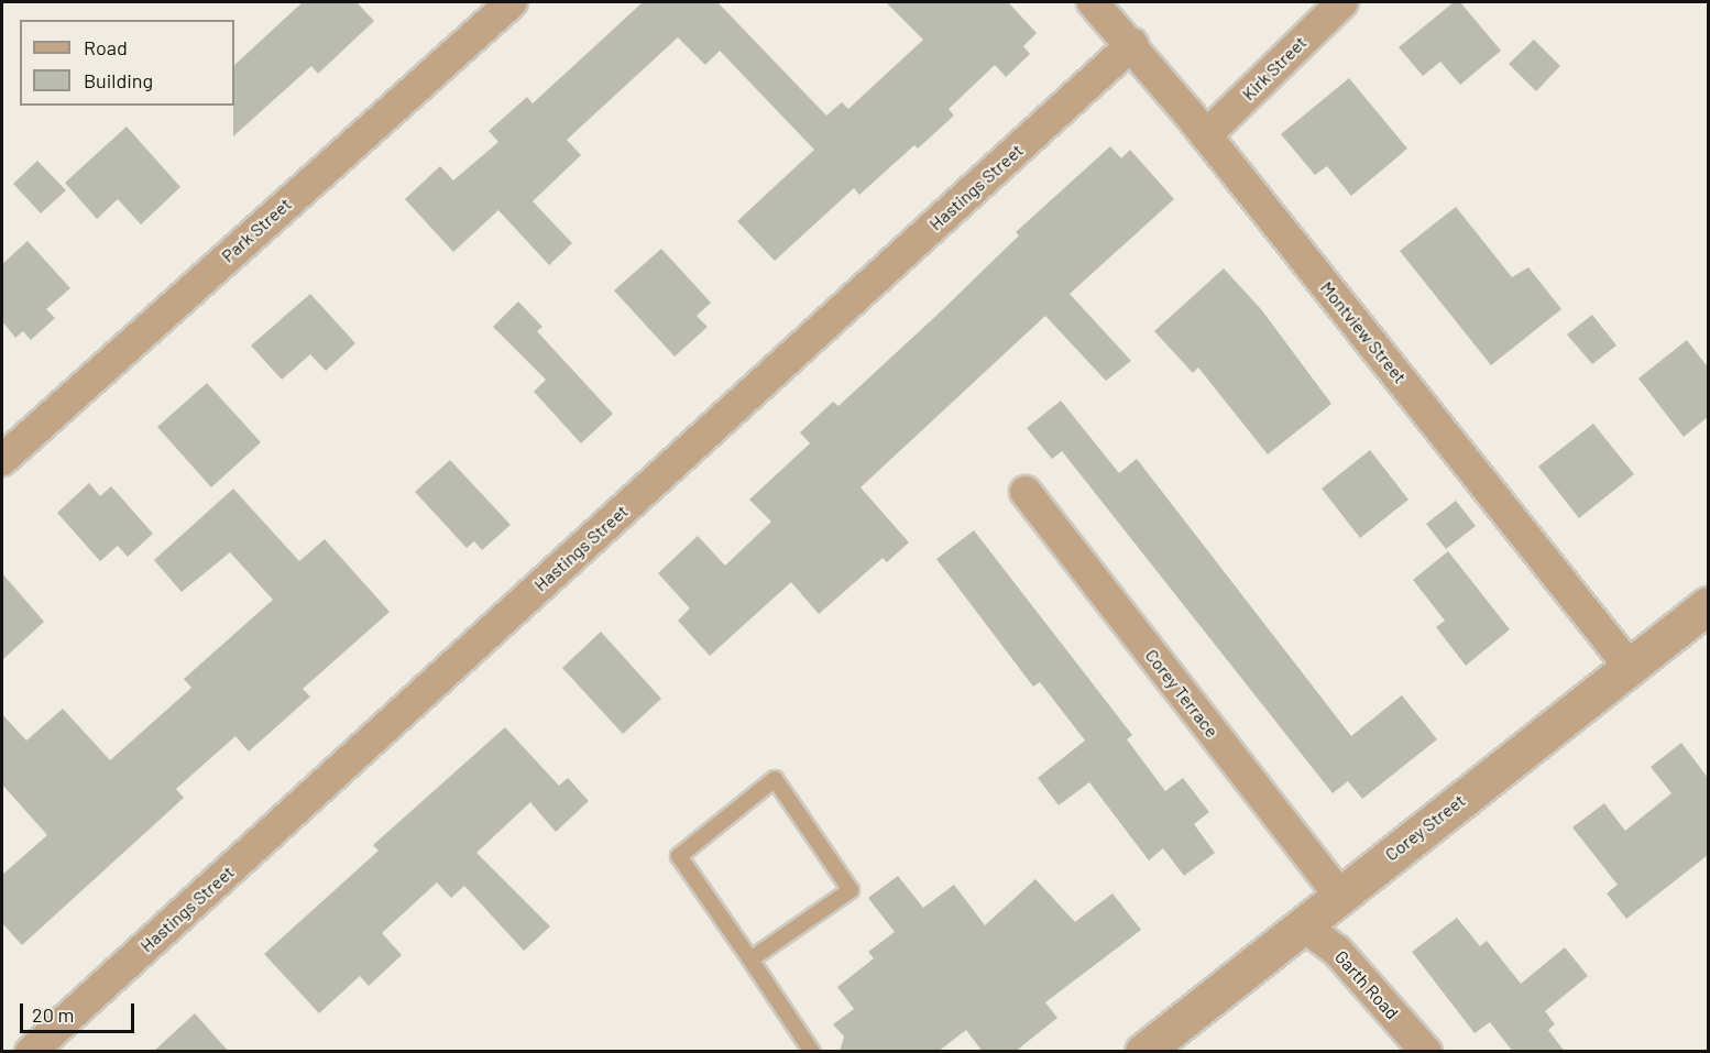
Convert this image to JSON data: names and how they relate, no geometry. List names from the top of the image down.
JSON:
{
  "streets": {
    "street": [
      "Kirk Street",
      "Hastings Street",
      "Park Street",
      "Montview Street",
      "Corey Terrace",
      "Corey Street",
      "Garth Road"
    ]
  },
  "crossings": [
    ["Kirk Street", "Montview Street"],
    ["Hastings Street", "Montview Street"],
    ["Montview Street", "Corey Street"],
    ["Corey Terrace", "Corey Street"],
    ["Corey Street", "Garth Road"]
  ],
  "legend": ["Road", "Building"],
  "scale_bar": "20 m"
}
